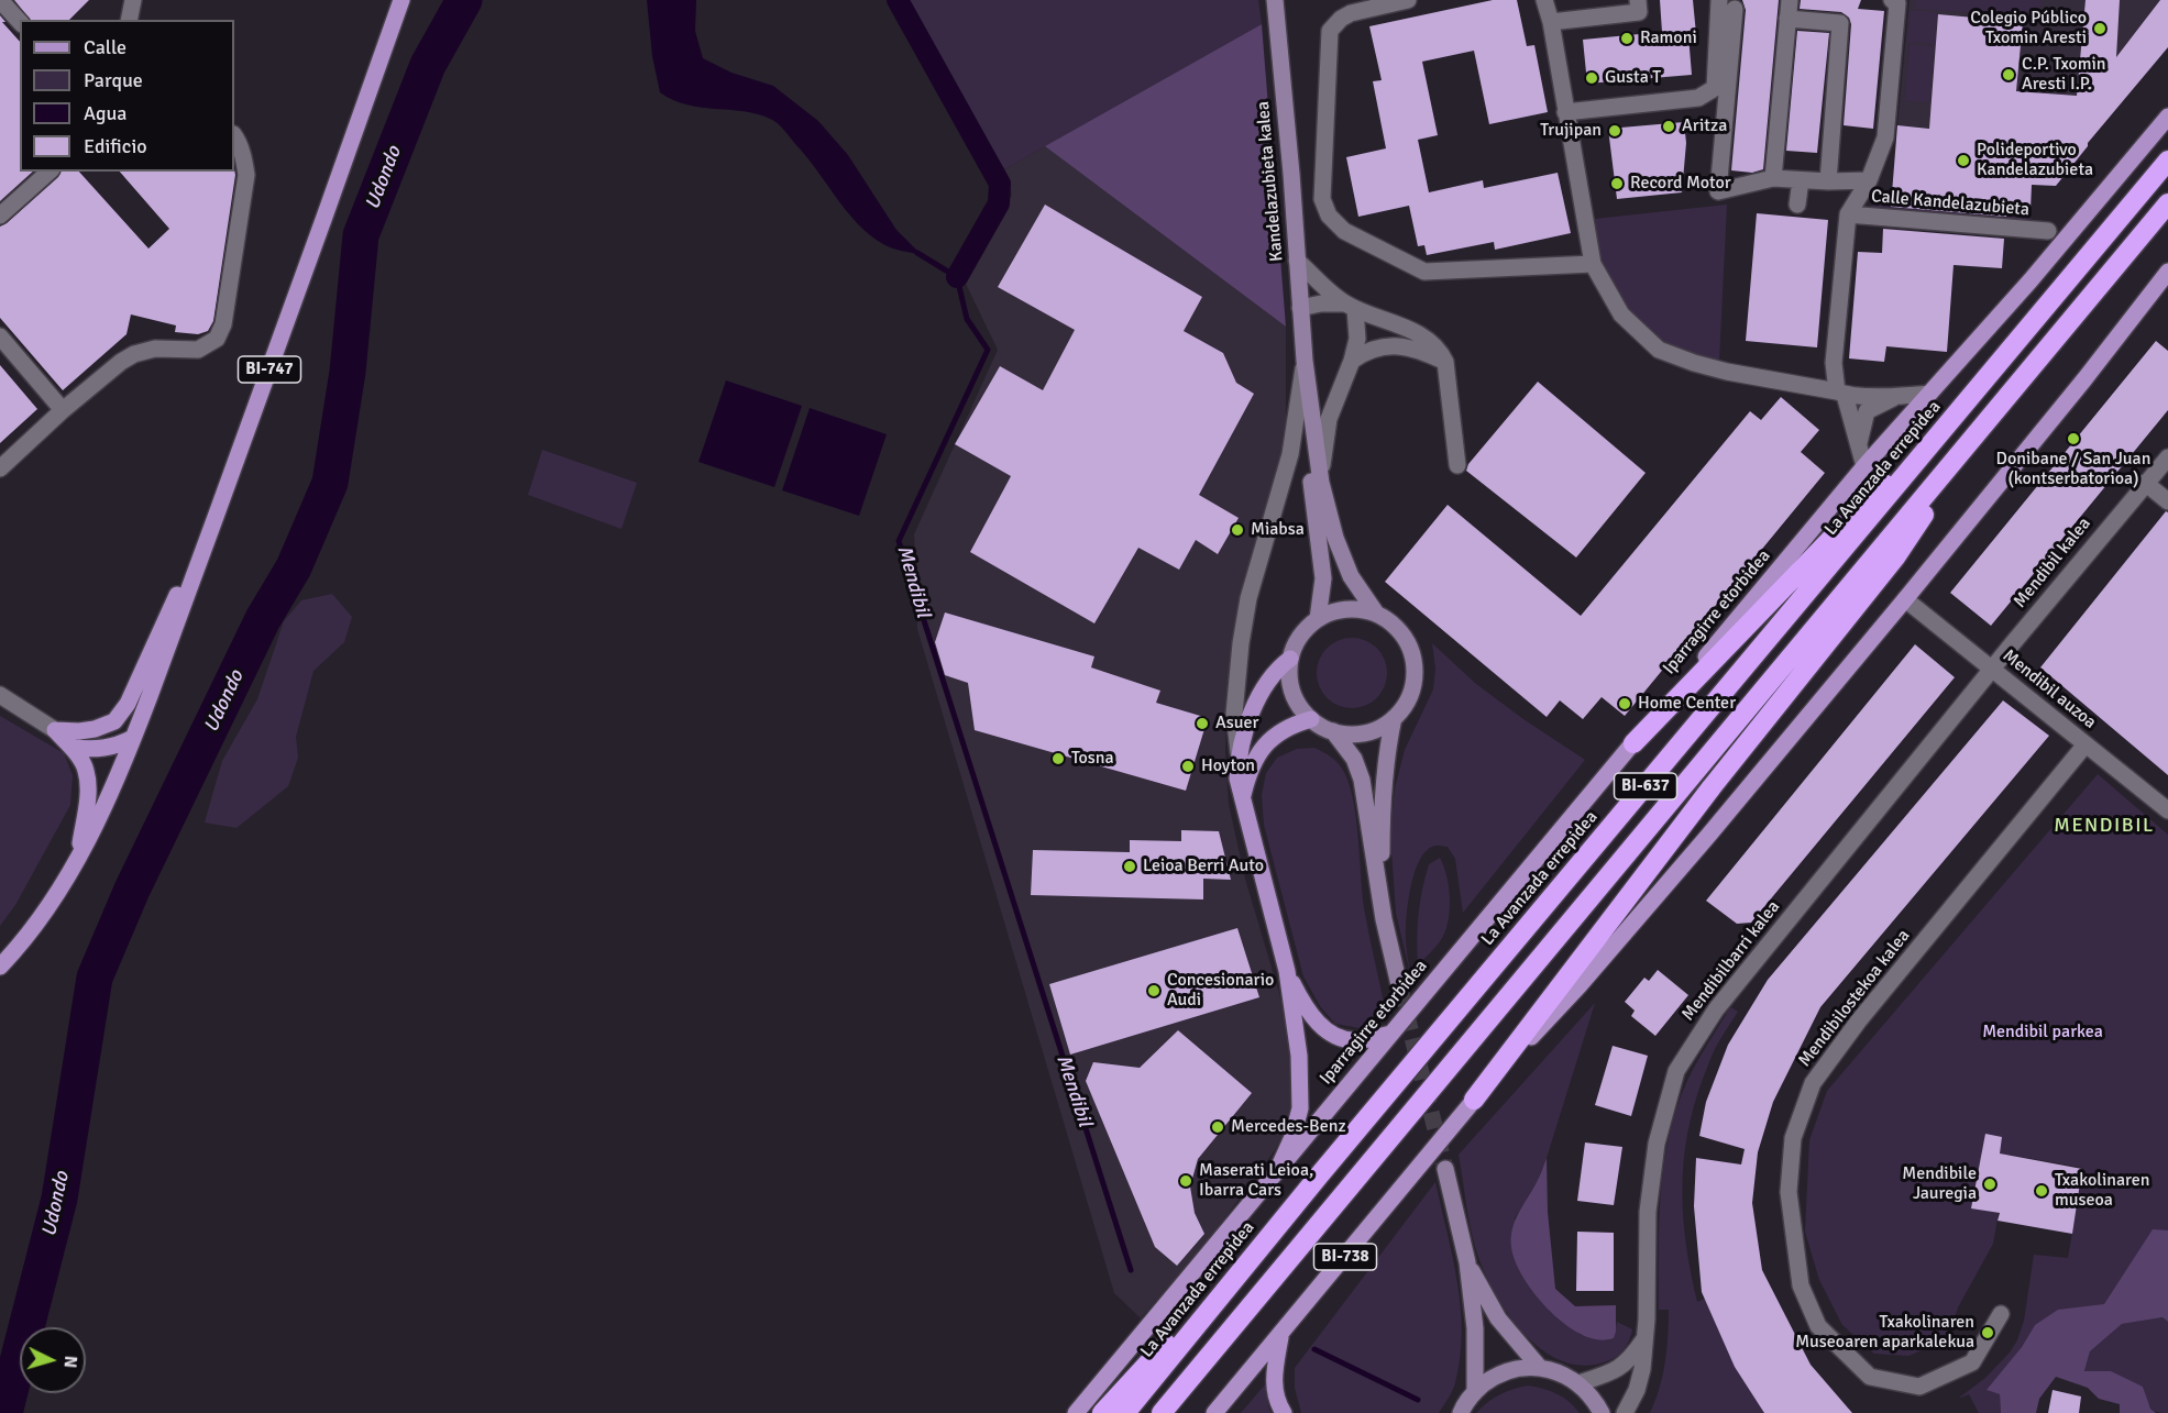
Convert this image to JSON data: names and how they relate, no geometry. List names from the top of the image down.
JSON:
{
  "streets": {
    "highway": ["La Avanzada errepidea", "BI-637"],
    "main road": ["BI-747", "Iparragirre etorbidea", "BI-738"],
    "street": [
      "Kandelazubieta kalea",
      "Calle Kandelazubieta",
      "Mendibil kalea",
      "Mendibil auzoa",
      "Mendibilbarri kalea",
      "Mendibilostekoa kalea"
    ]
  },
  "crossings": [
    ["Calle Kandelazubieta", "Iparragirre etorbidea"],
    ["Mendibil kalea", "Mendibil auzoa"],
    ["Mendibil kalea", "Mendibilbarri kalea"],
    ["Mendibil auzoa", "Mendibilbarri kalea"],
    ["Mendibil auzoa", "Mendibilostekoa kalea"]
  ],
  "districts": ["MENDIBIL"],
  "water": ["Udondo", "Mendibil"],
  "parks": ["Mendibil parkea"],
  "places": [
    "Colegio Público Txomin Aresti",
    "Ramoni",
    "C.P. Txomin Aresti I.P.",
    "Gusta T",
    "Aritza",
    "Trujipan",
    "Polideportivo Kandelazubieta",
    "Record Motor",
    "Donibane / San Juan (kontserbatorioa)",
    "Miabsa",
    "Home Center",
    "Asuer",
    "Tosna",
    "Hoyton",
    "Leioa Berri Auto",
    "Concesionario Audi",
    "Mercedes-Benz",
    "Maserati Leioa, Ibarra Cars",
    "Mendibile Jauregia",
    "Txakolinaren museoa",
    "Txakolinaren Museoaren aparkalekua"
  ],
  "legend": [
    "Calle",
    "Parque",
    "Agua",
    "Edificio"
  ],
  "north": "right"
}
